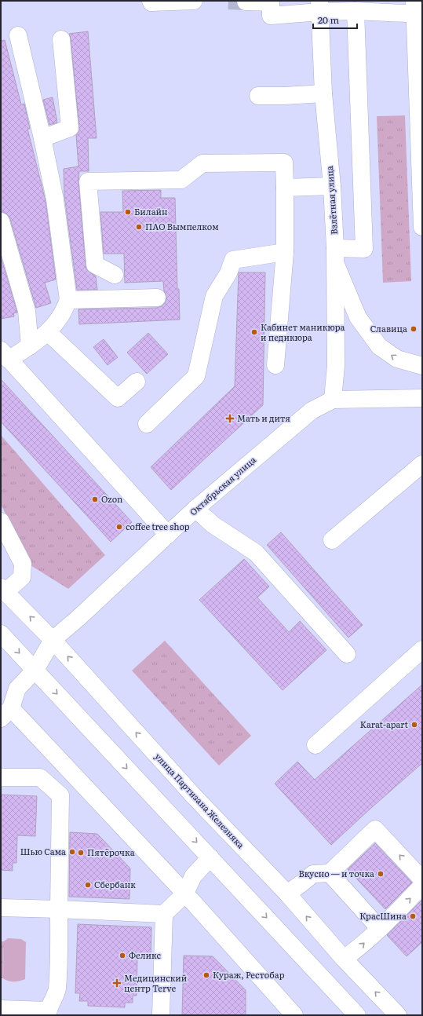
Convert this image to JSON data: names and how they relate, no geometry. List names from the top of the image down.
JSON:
{
  "streets": {
    "main road": ["Взлётная улица", "Октябрьская улица", "улица Партизана Железняка"]
  },
  "crossings": [
    ["Взлётная улица", "Октябрьская улица"],
    ["Октябрьская улица", "улица Партизана Железняка"]
  ],
  "places": {
    "other": [
      "Билайн",
      "ПАО Вымпелком",
      "Славица",
      "Кабинет маникюра и педикюра",
      "Ozon",
      "coffee tree shop",
      "Karat-apart",
      "Шью Сама",
      "Пятёрочка",
      "Вкусно — и точка",
      "Сбербанк",
      "КрасШина",
      "Феликс",
      "Кураж, Рестобар"
    ],
    "health": ["Мать и дитя", "Медицинский центр Terve"]
  },
  "scale_bar": "20 m"
}
